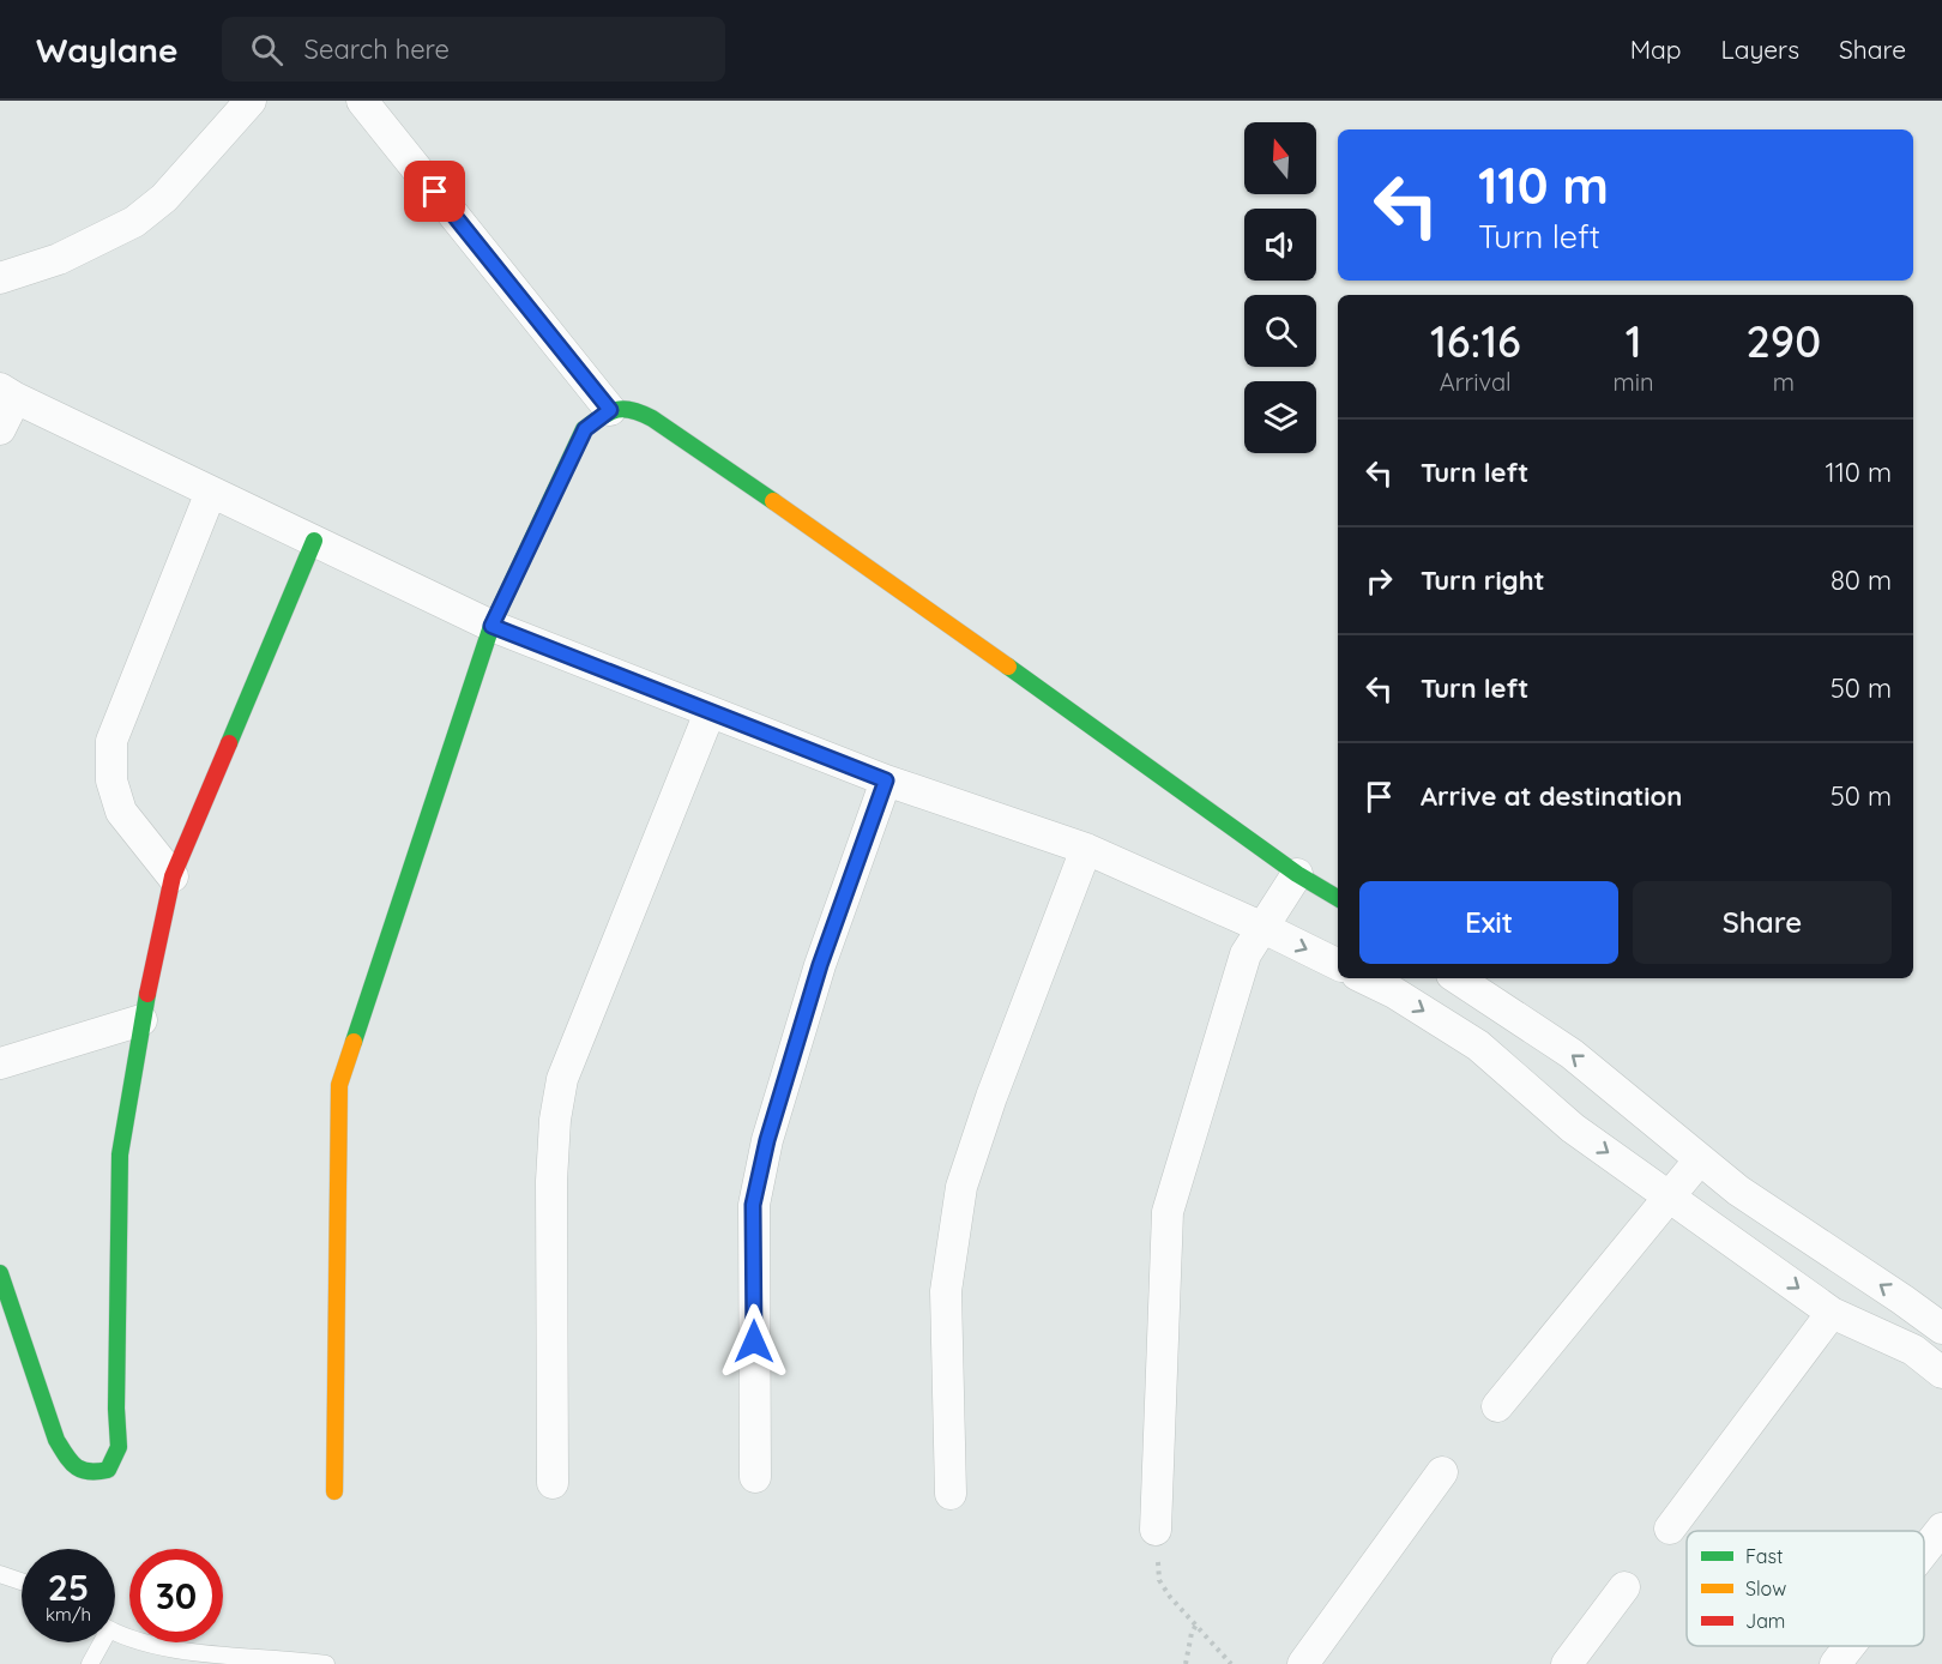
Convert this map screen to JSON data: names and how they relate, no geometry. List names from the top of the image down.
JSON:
{
  "legend": ["Fast", "Slow", "Jam"],
  "north": "top",
  "page": {
    "header": "Waylane",
    "search": "Search here",
    "nav": ["Map", "Layers", "Share"],
    "turn": ["110 m", "Turn left"],
    "eta": [
      "16:16",
      "Arrival",
      "1",
      "min",
      "290",
      "m"
    ],
    "list": [
      {
        "name": "Turn left",
        "value": "110 m"
      },
      {
        "name": "Turn right",
        "value": "80 m"
      },
      {
        "name": "Turn left",
        "value": "50 m"
      },
      {
        "name": "Arrive at destination",
        "value": "50 m"
      }
    ],
    "buttons": ["Exit", "Share"],
    "speed": "25 km/h",
    "limit": "30"
  }
}
